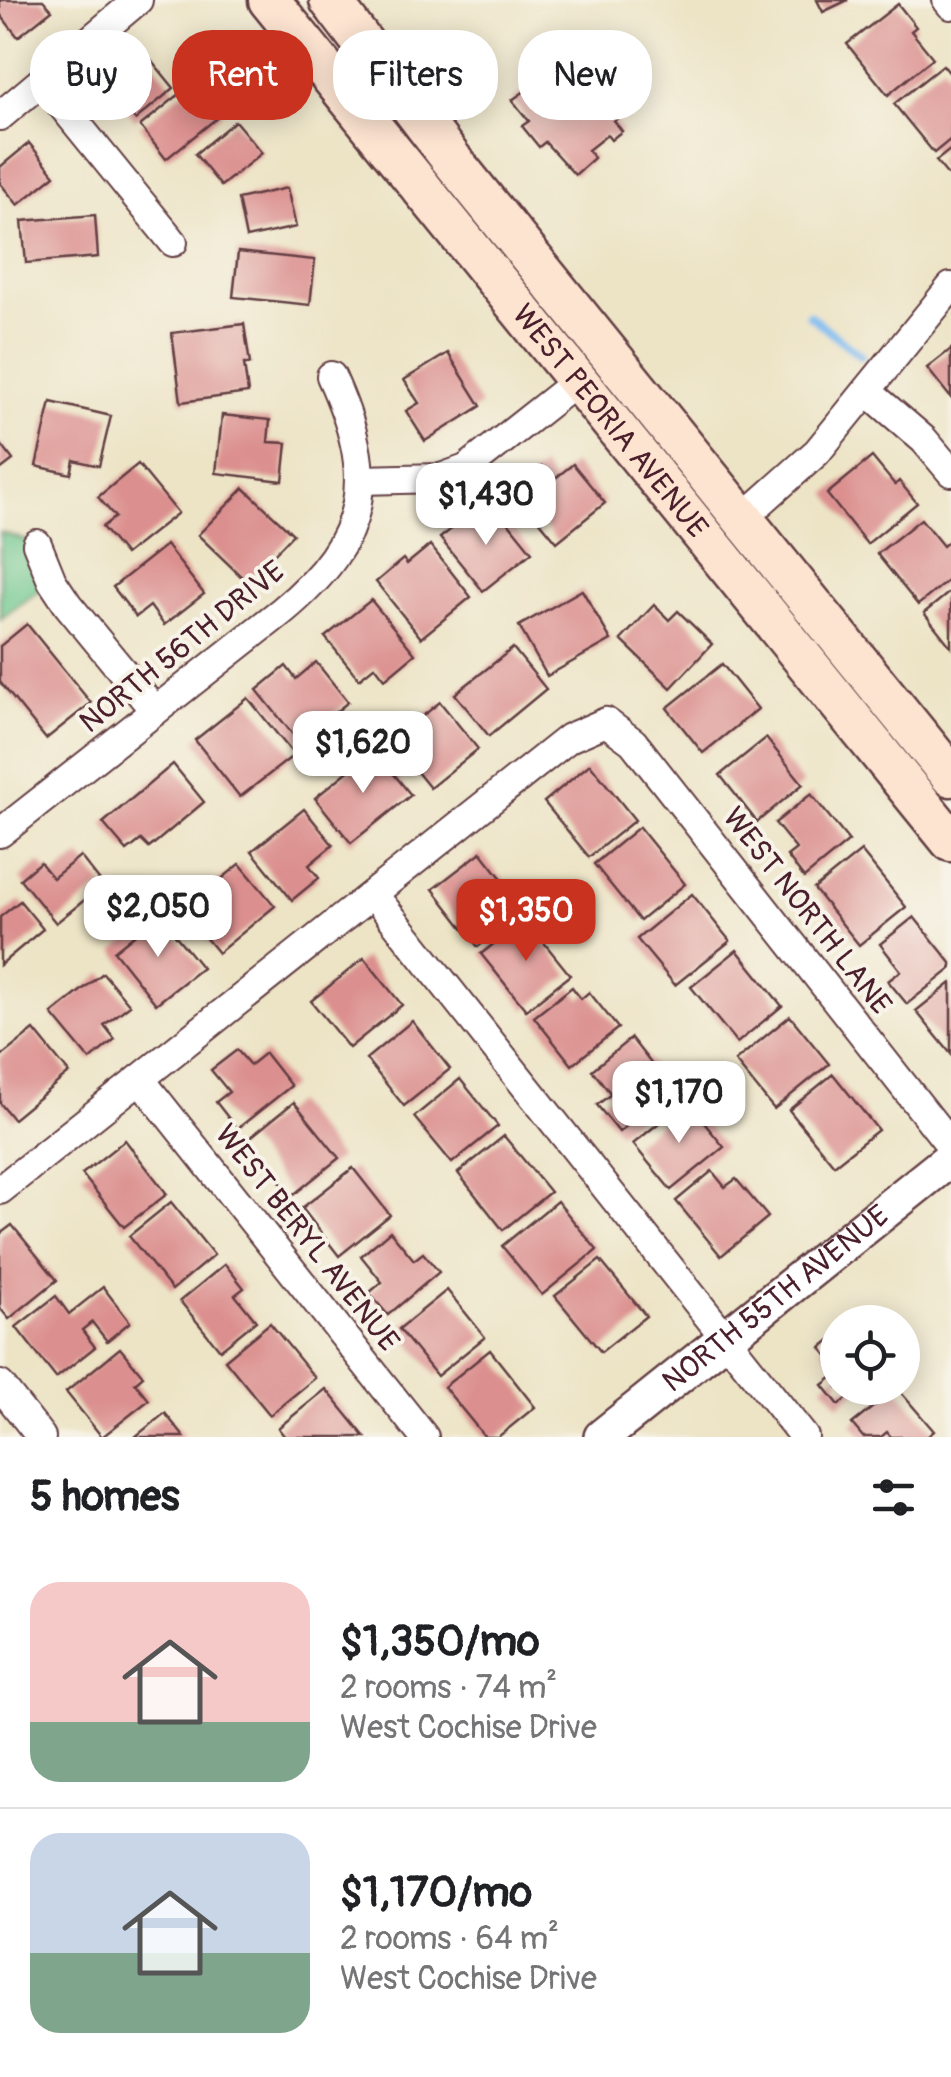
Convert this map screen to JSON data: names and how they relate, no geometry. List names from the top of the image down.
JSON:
{
  "streets": {
    "main road": ["WEST PEORIA AVENUE"],
    "street": [
      "NORTH 56TH DRIVE",
      "WEST NORTH LANE",
      "WEST BERYL AVENUE",
      "NORTH 55TH AVENUE"
    ]
  },
  "page": {
    "chip": [
      "Buy",
      "Rent",
      "Filters",
      "New"
    ],
    "price": [
      "$1,430",
      "$1,620",
      "$2,050",
      "$1,350",
      "$1,170"
    ],
    "heading": "5 homes",
    "list": [
      {
        "name": "$1,350/mo",
        "note": "2 rooms · 74 m² · West Cochise Drive"
      },
      {
        "name": "$1,170/mo",
        "note": "2 rooms · 64 m² · West Cochise Drive"
      }
    ]
  }
}
